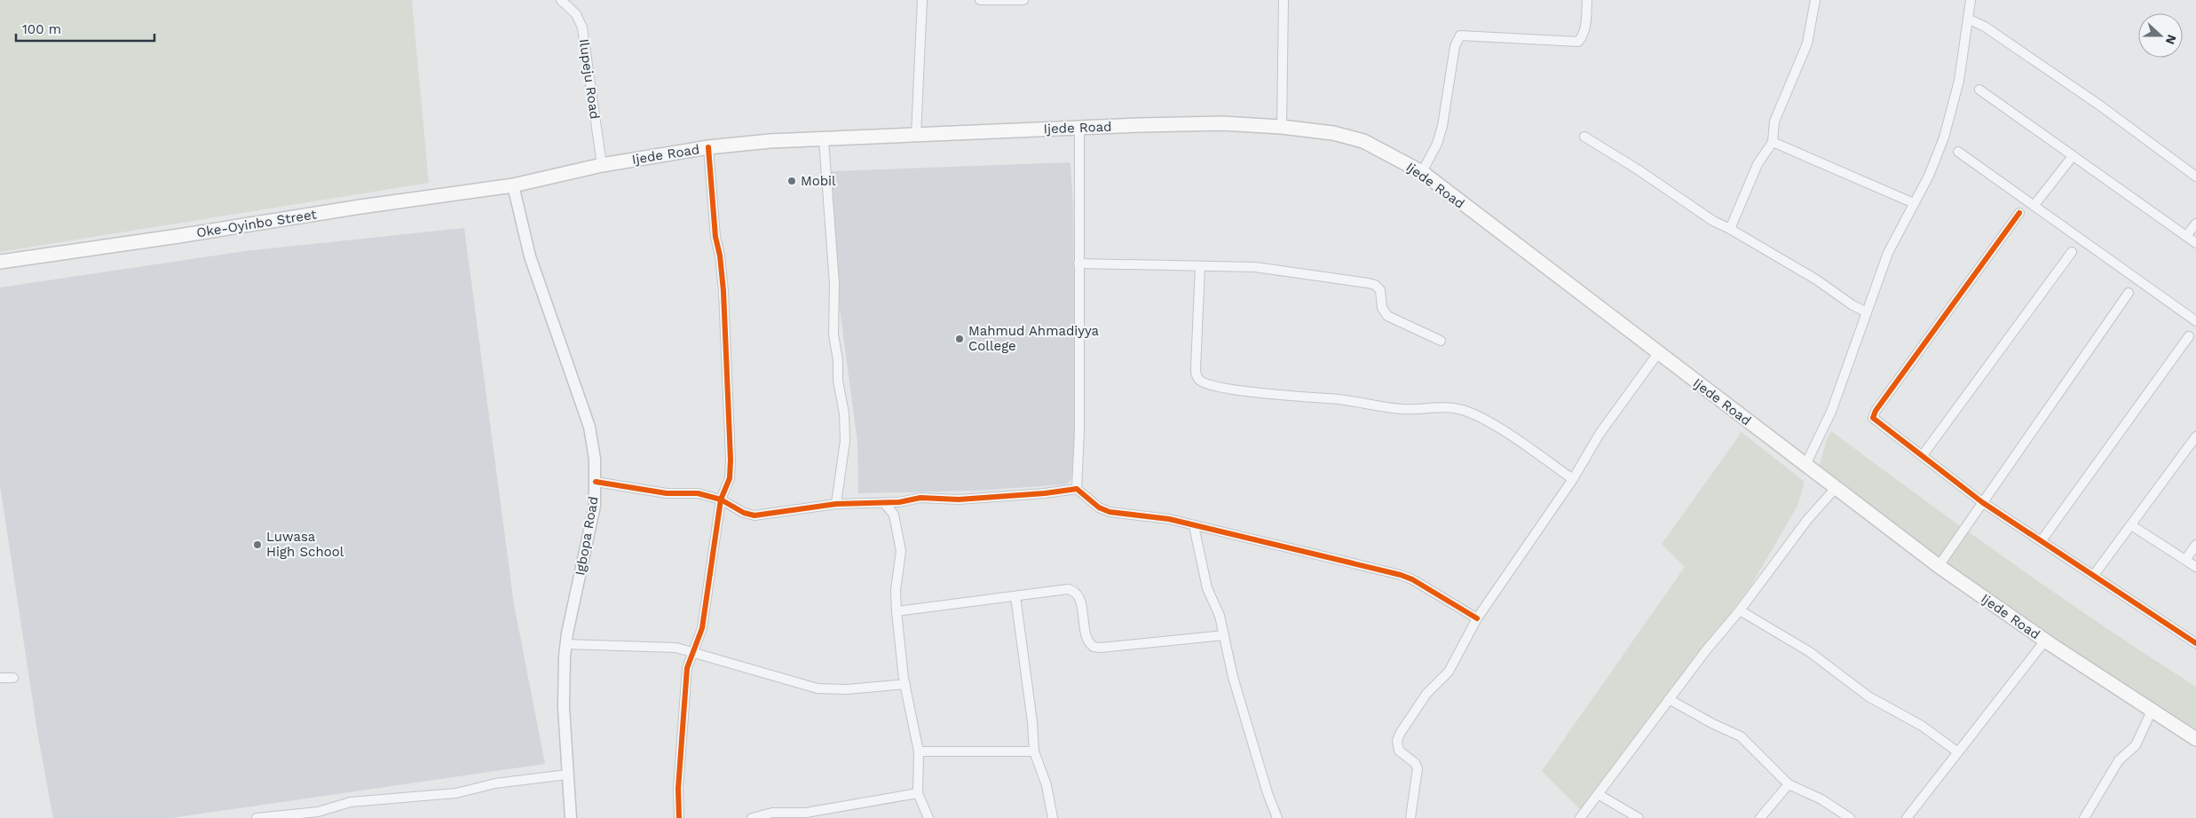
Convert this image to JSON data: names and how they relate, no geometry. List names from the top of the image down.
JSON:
{
  "streets": {
    "main road": ["Ijede Road", "Oke-Oyinbo Street"],
    "street": ["Ilupeju Road", "Igbopa Road"]
  },
  "crossings": [
    ["Ilupeju Road", "Ijede Road"],
    ["Ijede Road", "Oke-Oyinbo Street"],
    ["Ijede Road", "Igbopa Road"],
    ["Oke-Oyinbo Street", "Igbopa Road"]
  ],
  "places": ["Mobil", "Mahmud Ahmadiyya College", "Luwasa High School"],
  "scale_bar": "100 m",
  "north": "right"
}
